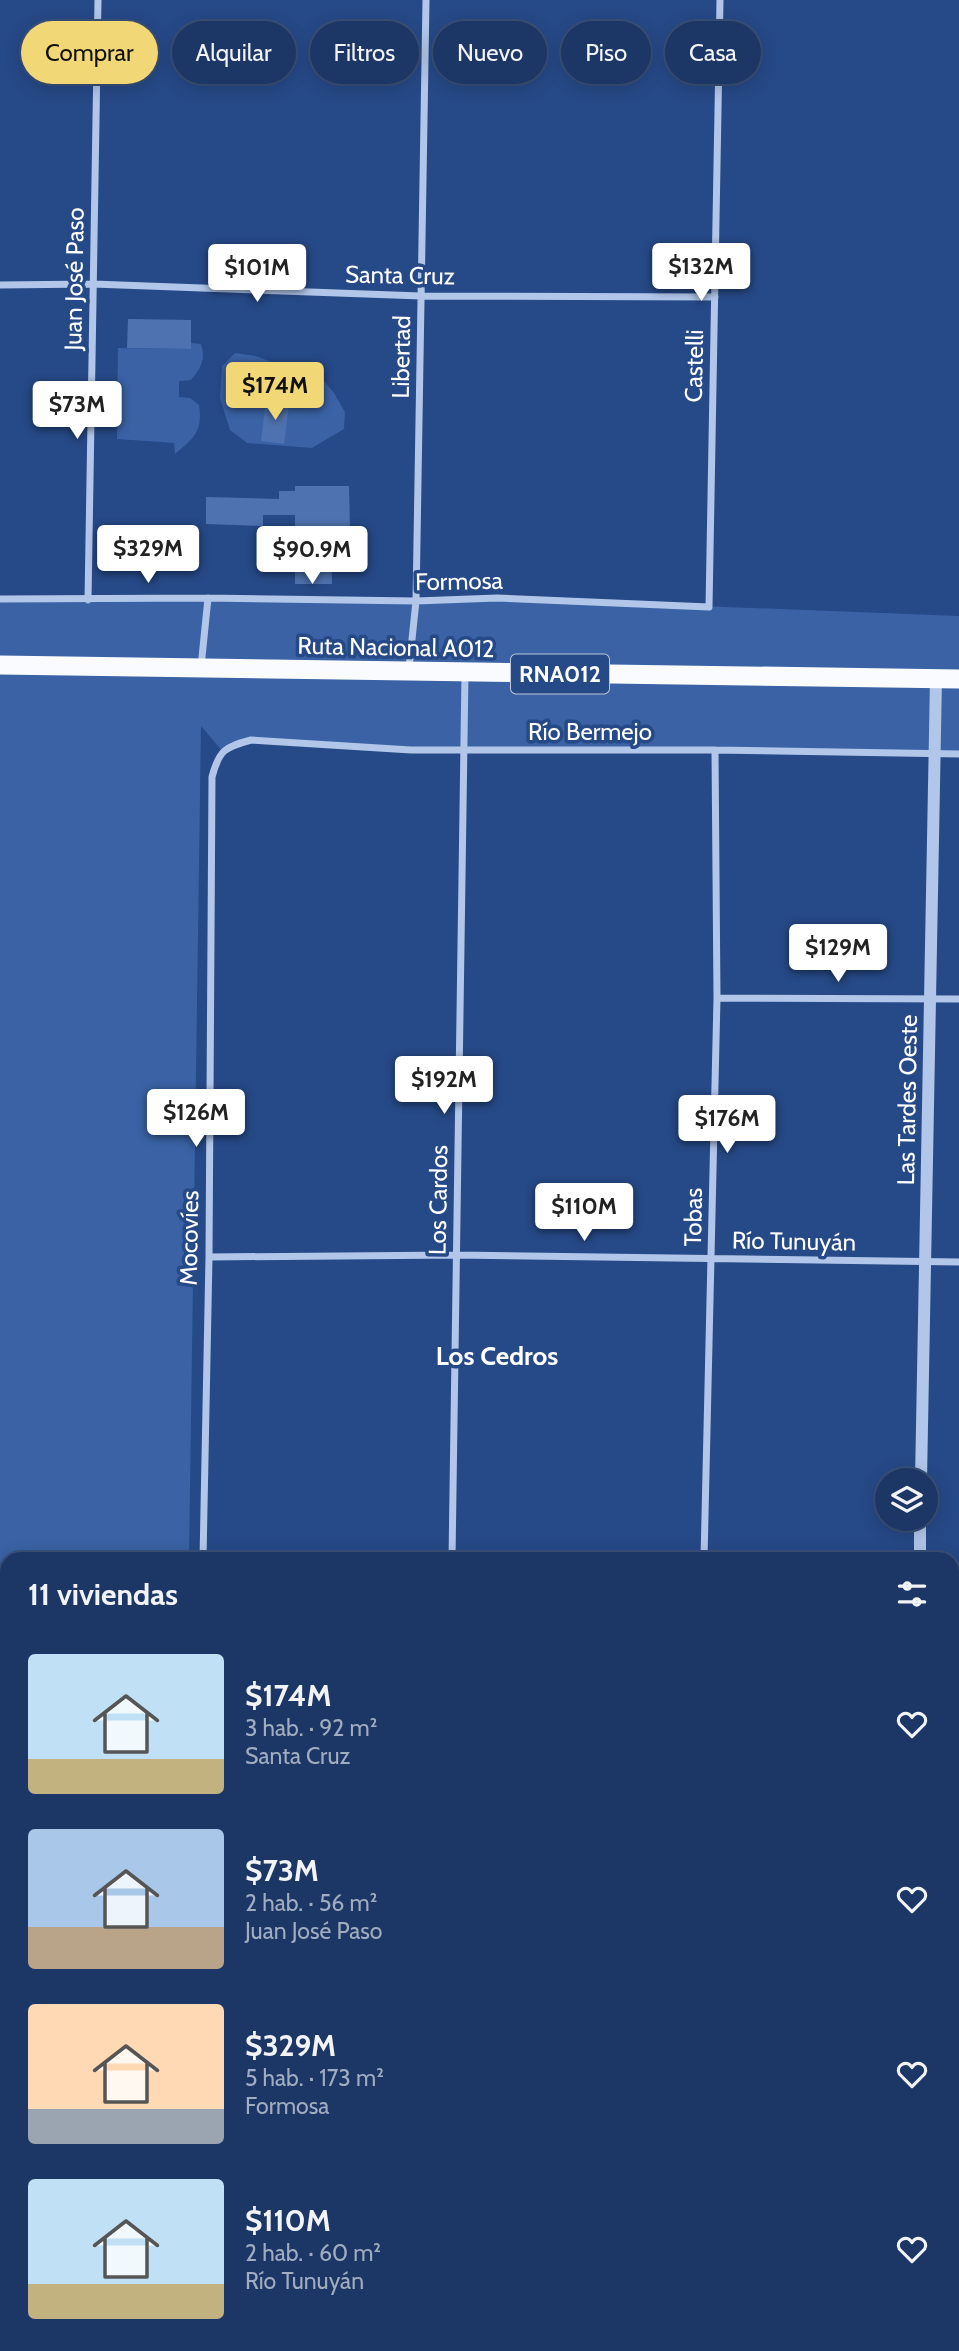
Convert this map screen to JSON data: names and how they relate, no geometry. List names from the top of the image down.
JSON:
{
  "streets": {
    "highway": ["Ruta Nacional A012", "RNA012"],
    "street": [
      "Santa Cruz",
      "Juan José Paso",
      "Libertad",
      "Castelli",
      "Formosa",
      "Río Bermejo",
      "Las Tardes Oeste",
      "Los Cardos",
      "Tobas",
      "Mocovíes",
      "Río Tunuyán"
    ]
  },
  "crossings": [
    ["Santa Cruz", "Juan José Paso"],
    ["Santa Cruz", "Libertad"],
    ["Santa Cruz", "Castelli"],
    ["Juan José Paso", "Formosa"],
    ["Libertad", "Formosa"],
    ["Libertad", "Ruta Nacional A012"],
    ["Castelli", "Formosa"],
    ["Ruta Nacional A012", "Las Tardes Oeste"],
    ["Ruta Nacional A012", "Los Cardos"],
    ["Río Bermejo", "Las Tardes Oeste"],
    ["Río Bermejo", "Los Cardos"],
    ["Río Bermejo", "Tobas"],
    ["Río Bermejo", "Mocovíes"],
    ["Las Tardes Oeste", "Río Tunuyán"],
    ["Los Cardos", "Río Tunuyán"],
    ["Tobas", "Río Tunuyán"],
    ["Mocovíes", "Río Tunuyán"]
  ],
  "districts": ["Los Cedros"],
  "page": {
    "chip": [
      "Comprar",
      "Alquilar",
      "Filtros",
      "Nuevo",
      "Piso",
      "Casa"
    ],
    "price": [
      "$132M",
      "$101M",
      "$174M",
      "$73M",
      "$329M",
      "$90.9M",
      "$129M",
      "$192M",
      "$126M",
      "$176M",
      "$110M"
    ],
    "heading": "11 viviendas",
    "list": [
      {
        "name": "$174M",
        "note": "3 hab. · 92 m² · Santa Cruz"
      },
      {
        "name": "$73M",
        "note": "2 hab. · 56 m² · Juan José Paso"
      },
      {
        "name": "$329M",
        "note": "5 hab. · 173 m² · Formosa"
      },
      {
        "name": "$110M",
        "note": "2 hab. · 60 m² · Río Tunuyán"
      }
    ]
  }
}
